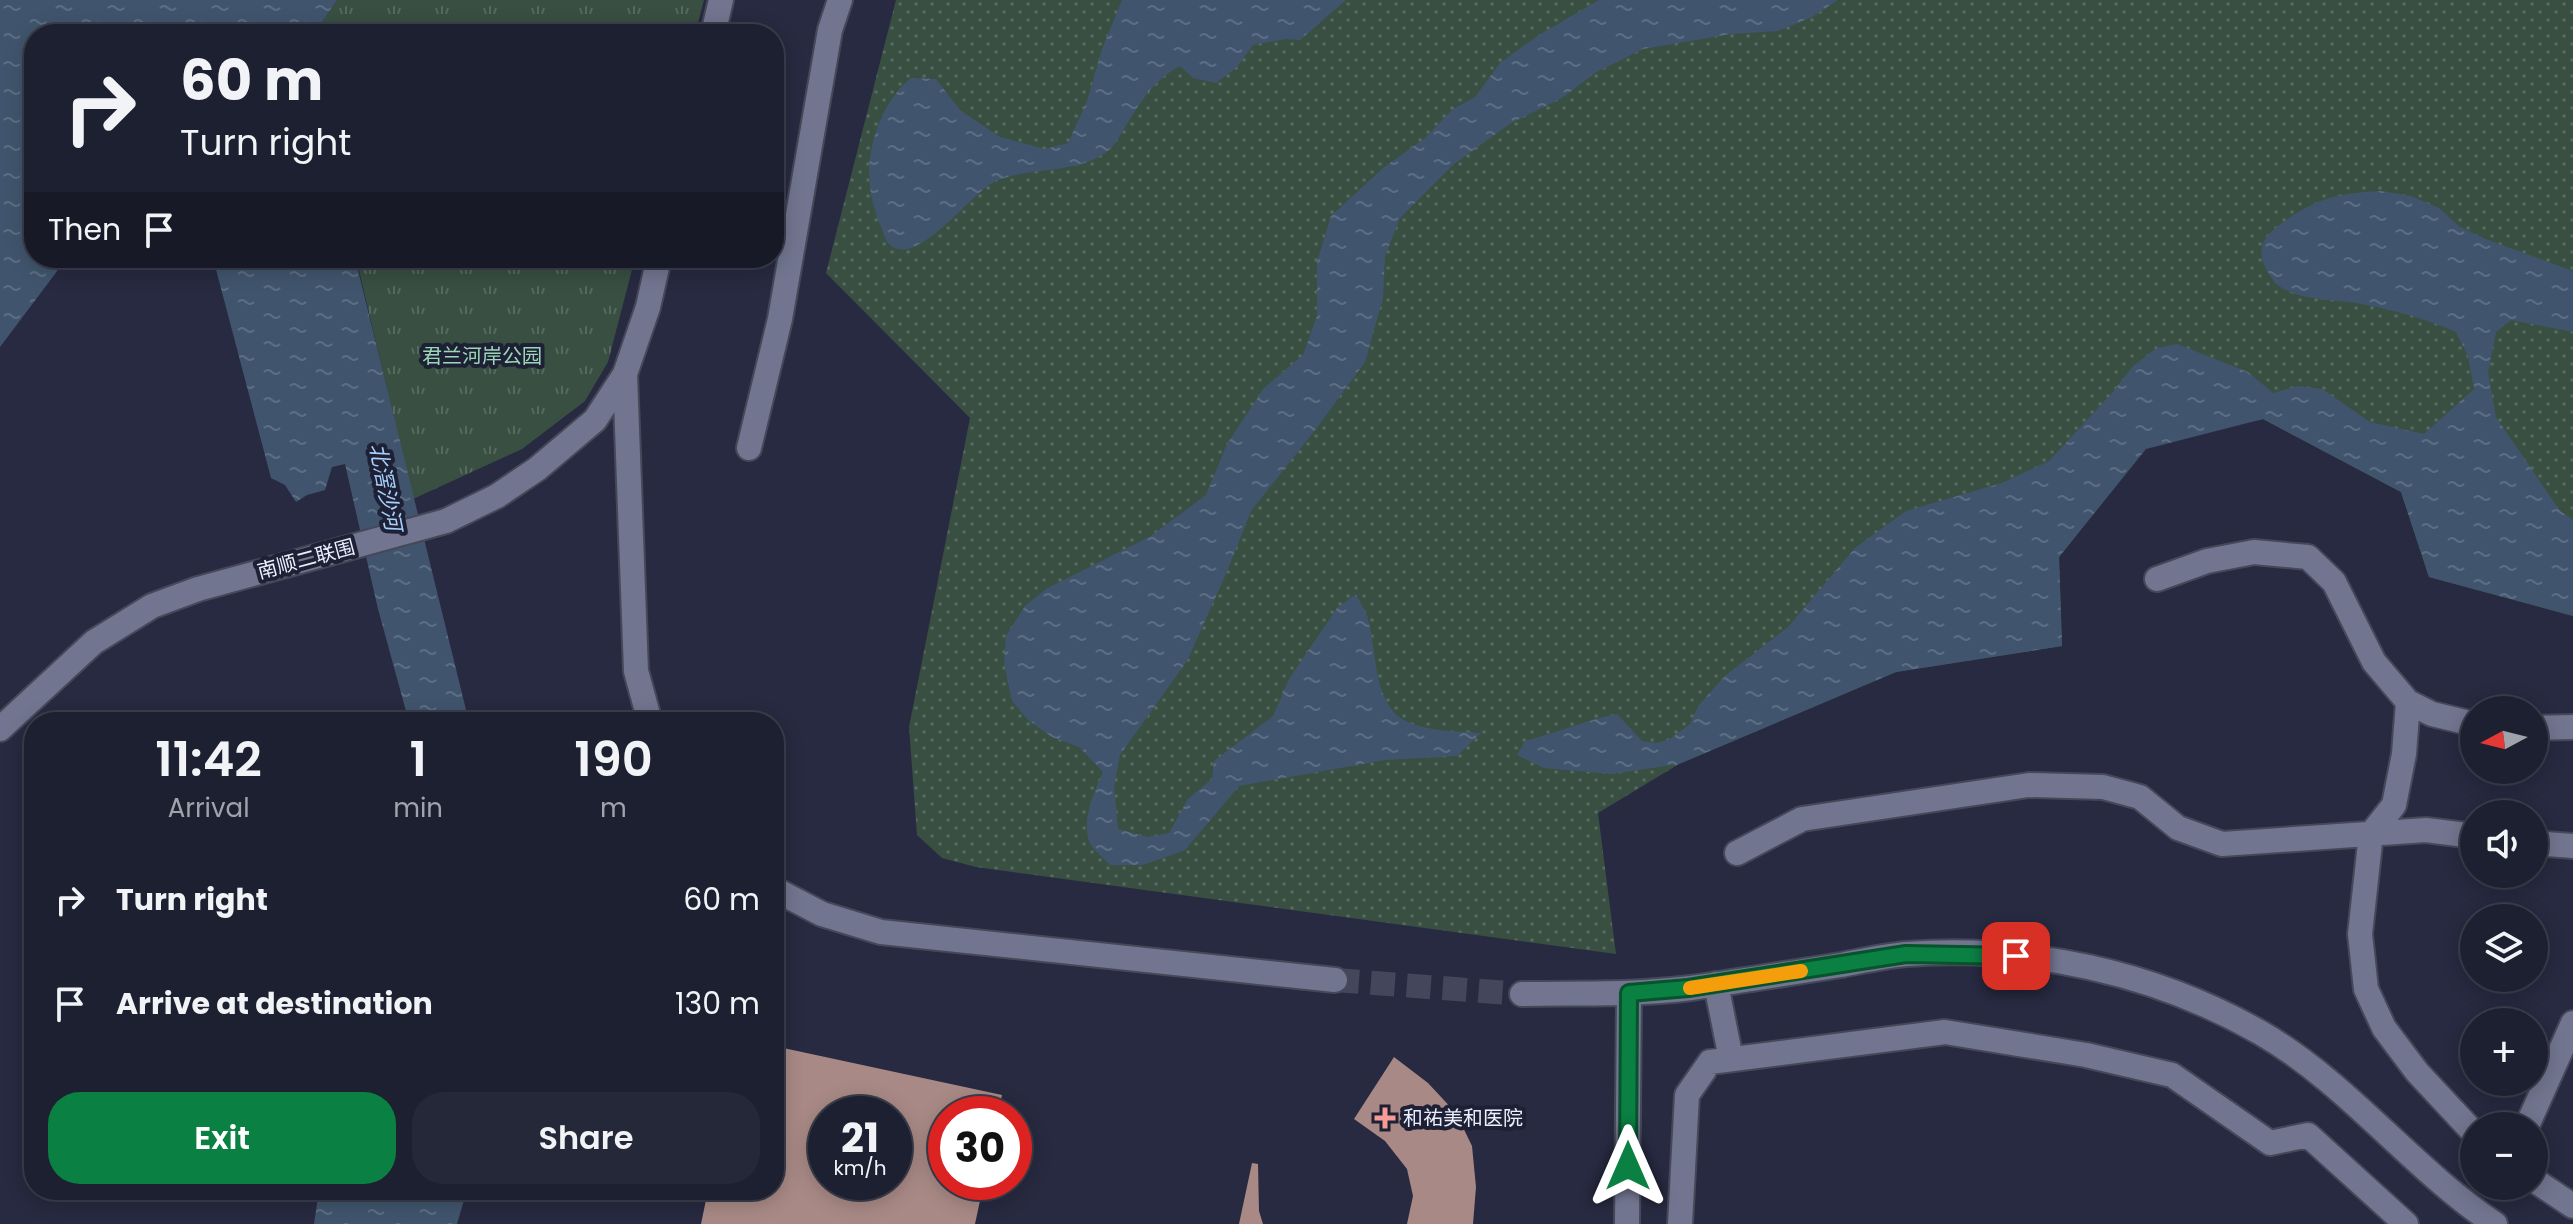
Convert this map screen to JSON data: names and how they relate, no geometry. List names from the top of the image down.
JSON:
{
  "streets": {
    "street": ["南顺二联围"]
  },
  "water": ["北滘沙河"],
  "parks": ["君兰河岸公园"],
  "places": {
    "health": ["和祐美和医院"]
  },
  "north": "left",
  "page": {
    "turn": ["60 m", "Turn right"],
    "then": "Then",
    "map_buttons": ["+", "−"],
    "eta": [
      "11:42",
      "Arrival",
      "1",
      "min",
      "190",
      "m"
    ],
    "list": [
      {
        "name": "Turn right",
        "value": "60 m"
      },
      {
        "name": "Arrive at destination",
        "value": "130 m"
      }
    ],
    "buttons": ["Exit", "Share"],
    "speed": "21 km/h",
    "limit": "30"
  }
}
